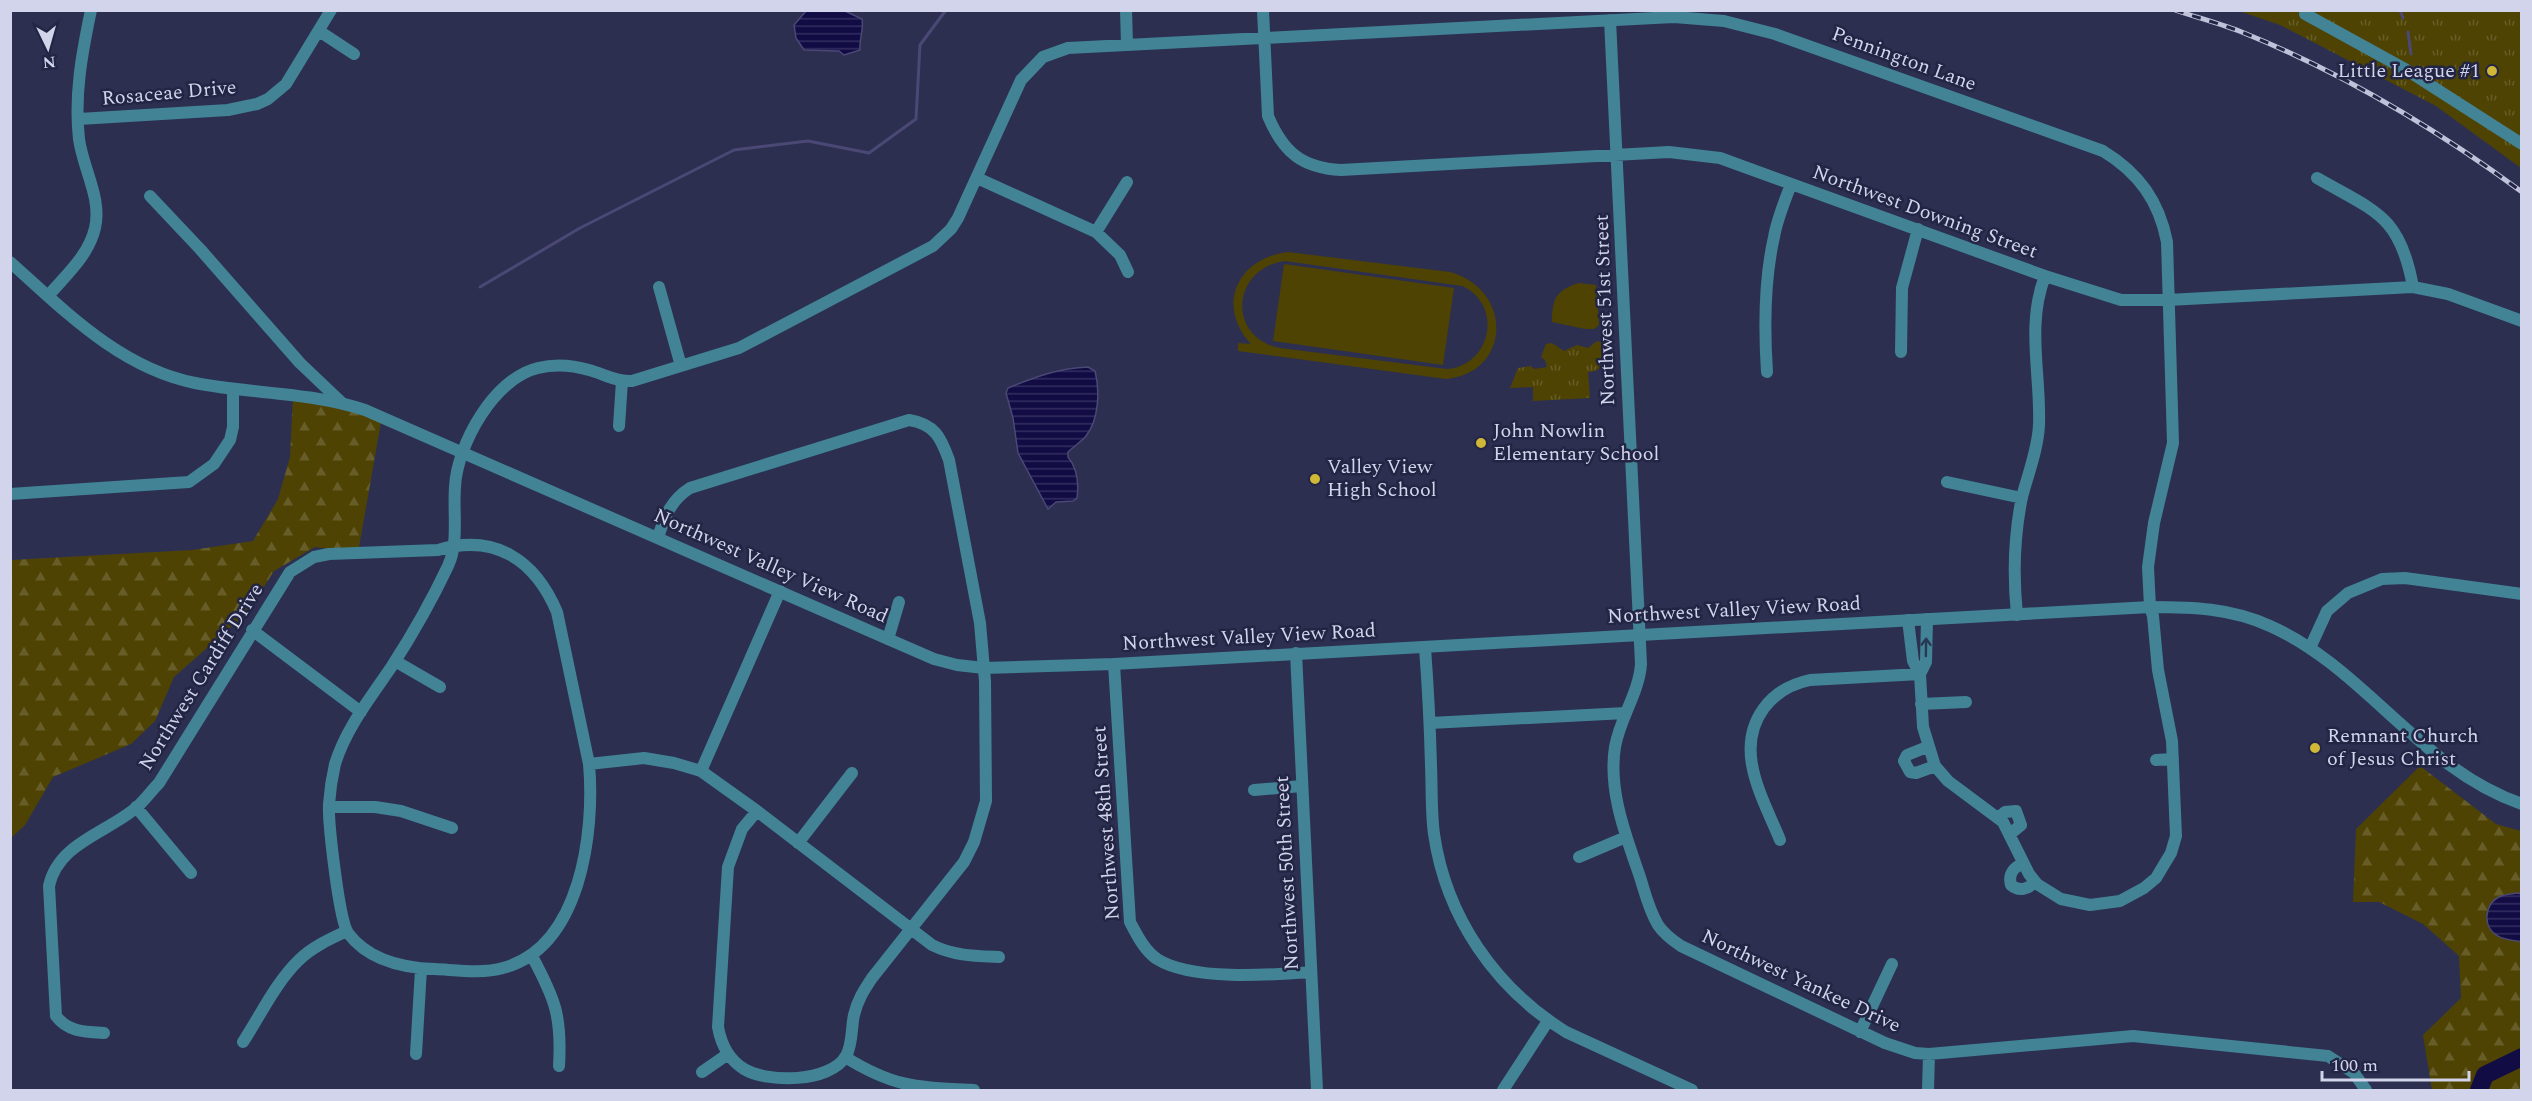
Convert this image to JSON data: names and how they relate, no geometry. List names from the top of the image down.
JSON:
{
  "streets": {
    "street": [
      "Pennington Lane",
      "Rosaceae Drive",
      "Northwest Downing Street",
      "Northwest 51st Street",
      "Northwest Valley View Road",
      "Northwest Cardiff Drive",
      "Northwest 48th Street",
      "Northwest 50th Street",
      "Northwest Yankee Drive"
    ]
  },
  "crossings": [
    ["Pennington Lane", "Northwest Downing Street"],
    ["Pennington Lane", "Northwest 51st Street"],
    ["Pennington Lane", "Northwest Valley View Road"],
    ["Northwest Downing Street", "Northwest 51st Street"],
    ["Northwest 51st Street", "Northwest Valley View Road"],
    ["Northwest 51st Street", "Northwest Yankee Drive"],
    ["Northwest Valley View Road", "Northwest 48th Street"],
    ["Northwest Valley View Road", "Northwest 50th Street"],
    ["Northwest Valley View Road", "Northwest Yankee Drive"],
    ["Northwest 48th Street", "Northwest 50th Street"]
  ],
  "places": [
    "Little League #1",
    "John Nowlin Elementary School",
    "Valley View High School",
    "Remnant Church of Jesus Christ"
  ],
  "scale_bar": "100 m",
  "north": "bottom"
}
